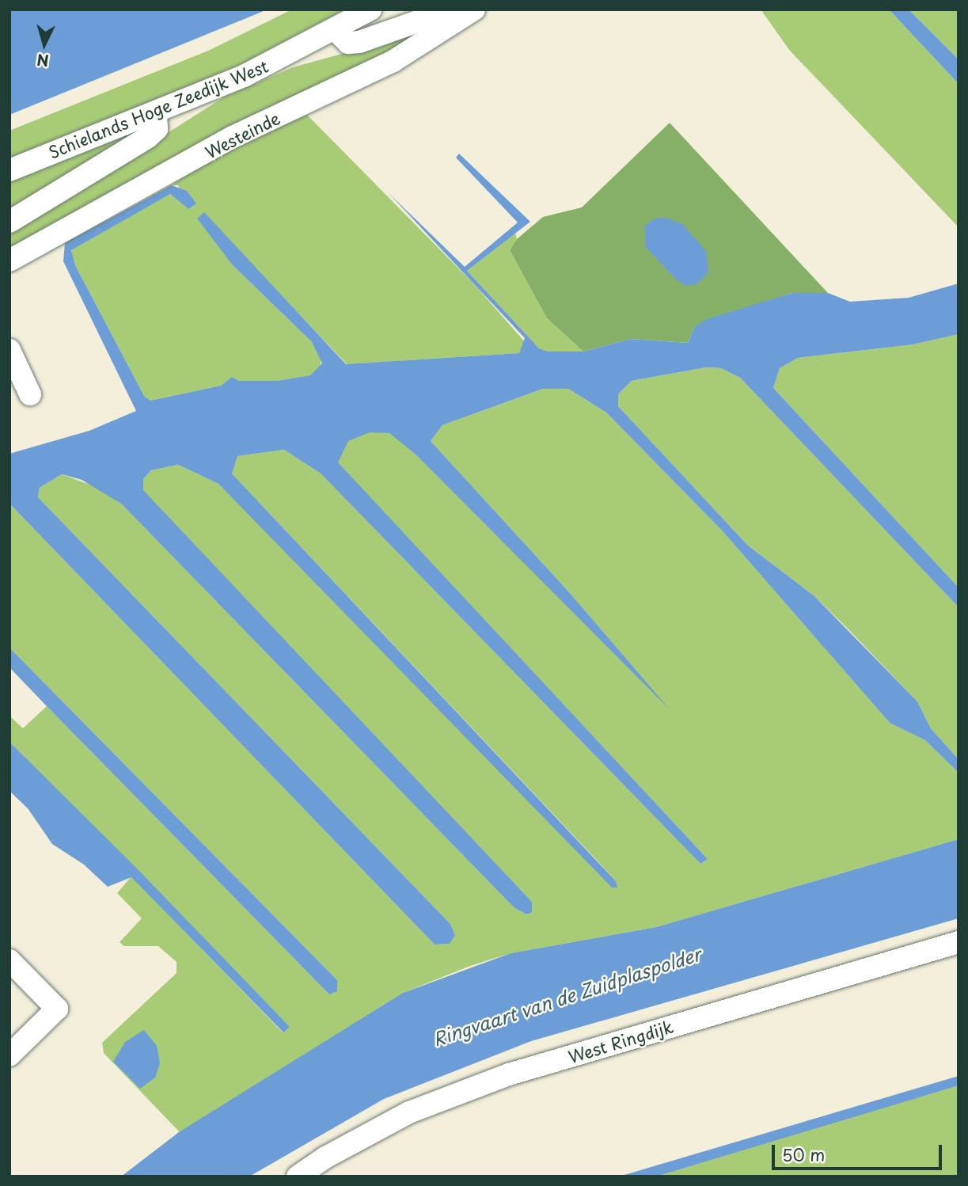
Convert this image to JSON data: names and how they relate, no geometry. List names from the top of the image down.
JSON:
{
  "streets": {
    "street": ["Schielands Hoge Zeedijk West", "Westeinde", "West Ringdijk"]
  },
  "water": ["Ringvaart van de Zuidplaspolder"],
  "scale_bar": "50 m",
  "north": "bottom"
}
